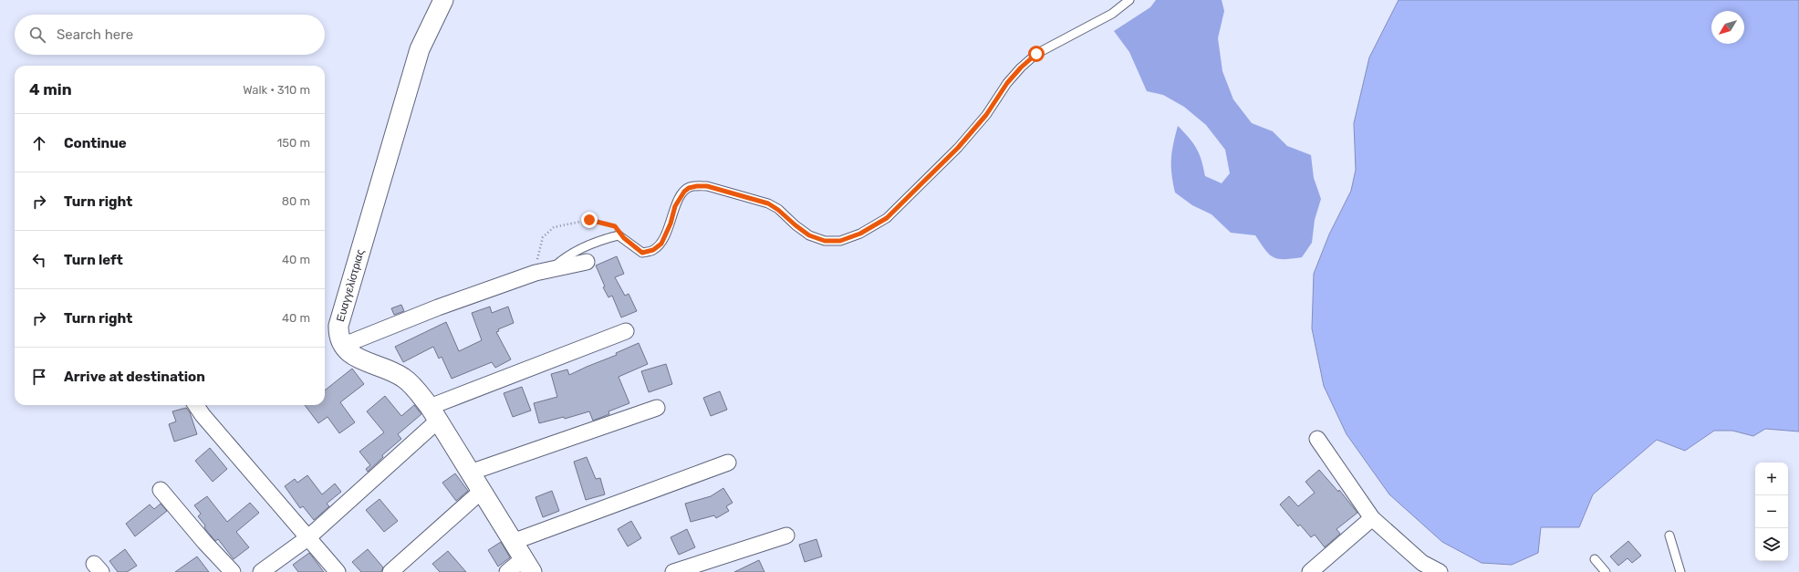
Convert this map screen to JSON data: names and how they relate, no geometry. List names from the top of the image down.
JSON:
{
  "streets": {
    "street": ["Ευαγγελίστριας"]
  },
  "north": "bottom left",
  "page": {
    "search": "Search here",
    "heading": ["4 min", "Walk · 310 m"],
    "list": [
      ["Continue", "150 m"],
      ["Turn right", "80 m"],
      ["Turn left", "40 m"],
      ["Turn right", "40 m"],
      "Arrive at destination"
    ],
    "map_buttons": ["+", "−"]
  }
}
